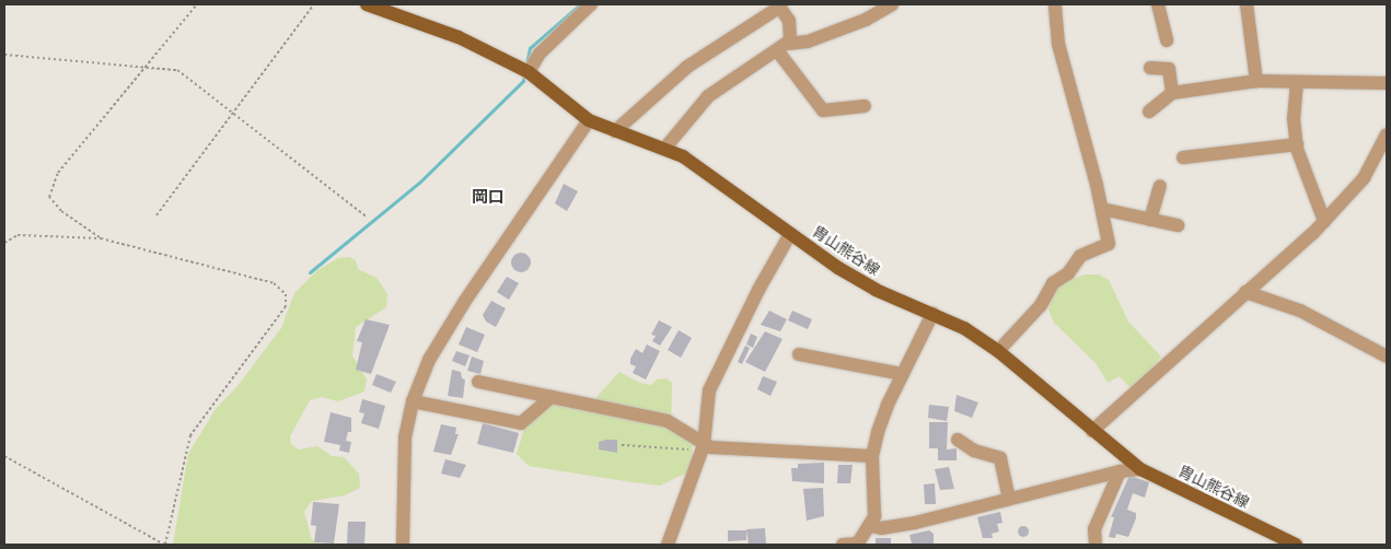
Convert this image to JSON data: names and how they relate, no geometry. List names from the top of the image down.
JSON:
{
  "streets": {
    "main road": ["胄山熊谷線"]
  },
  "districts": ["岡口"]
}
